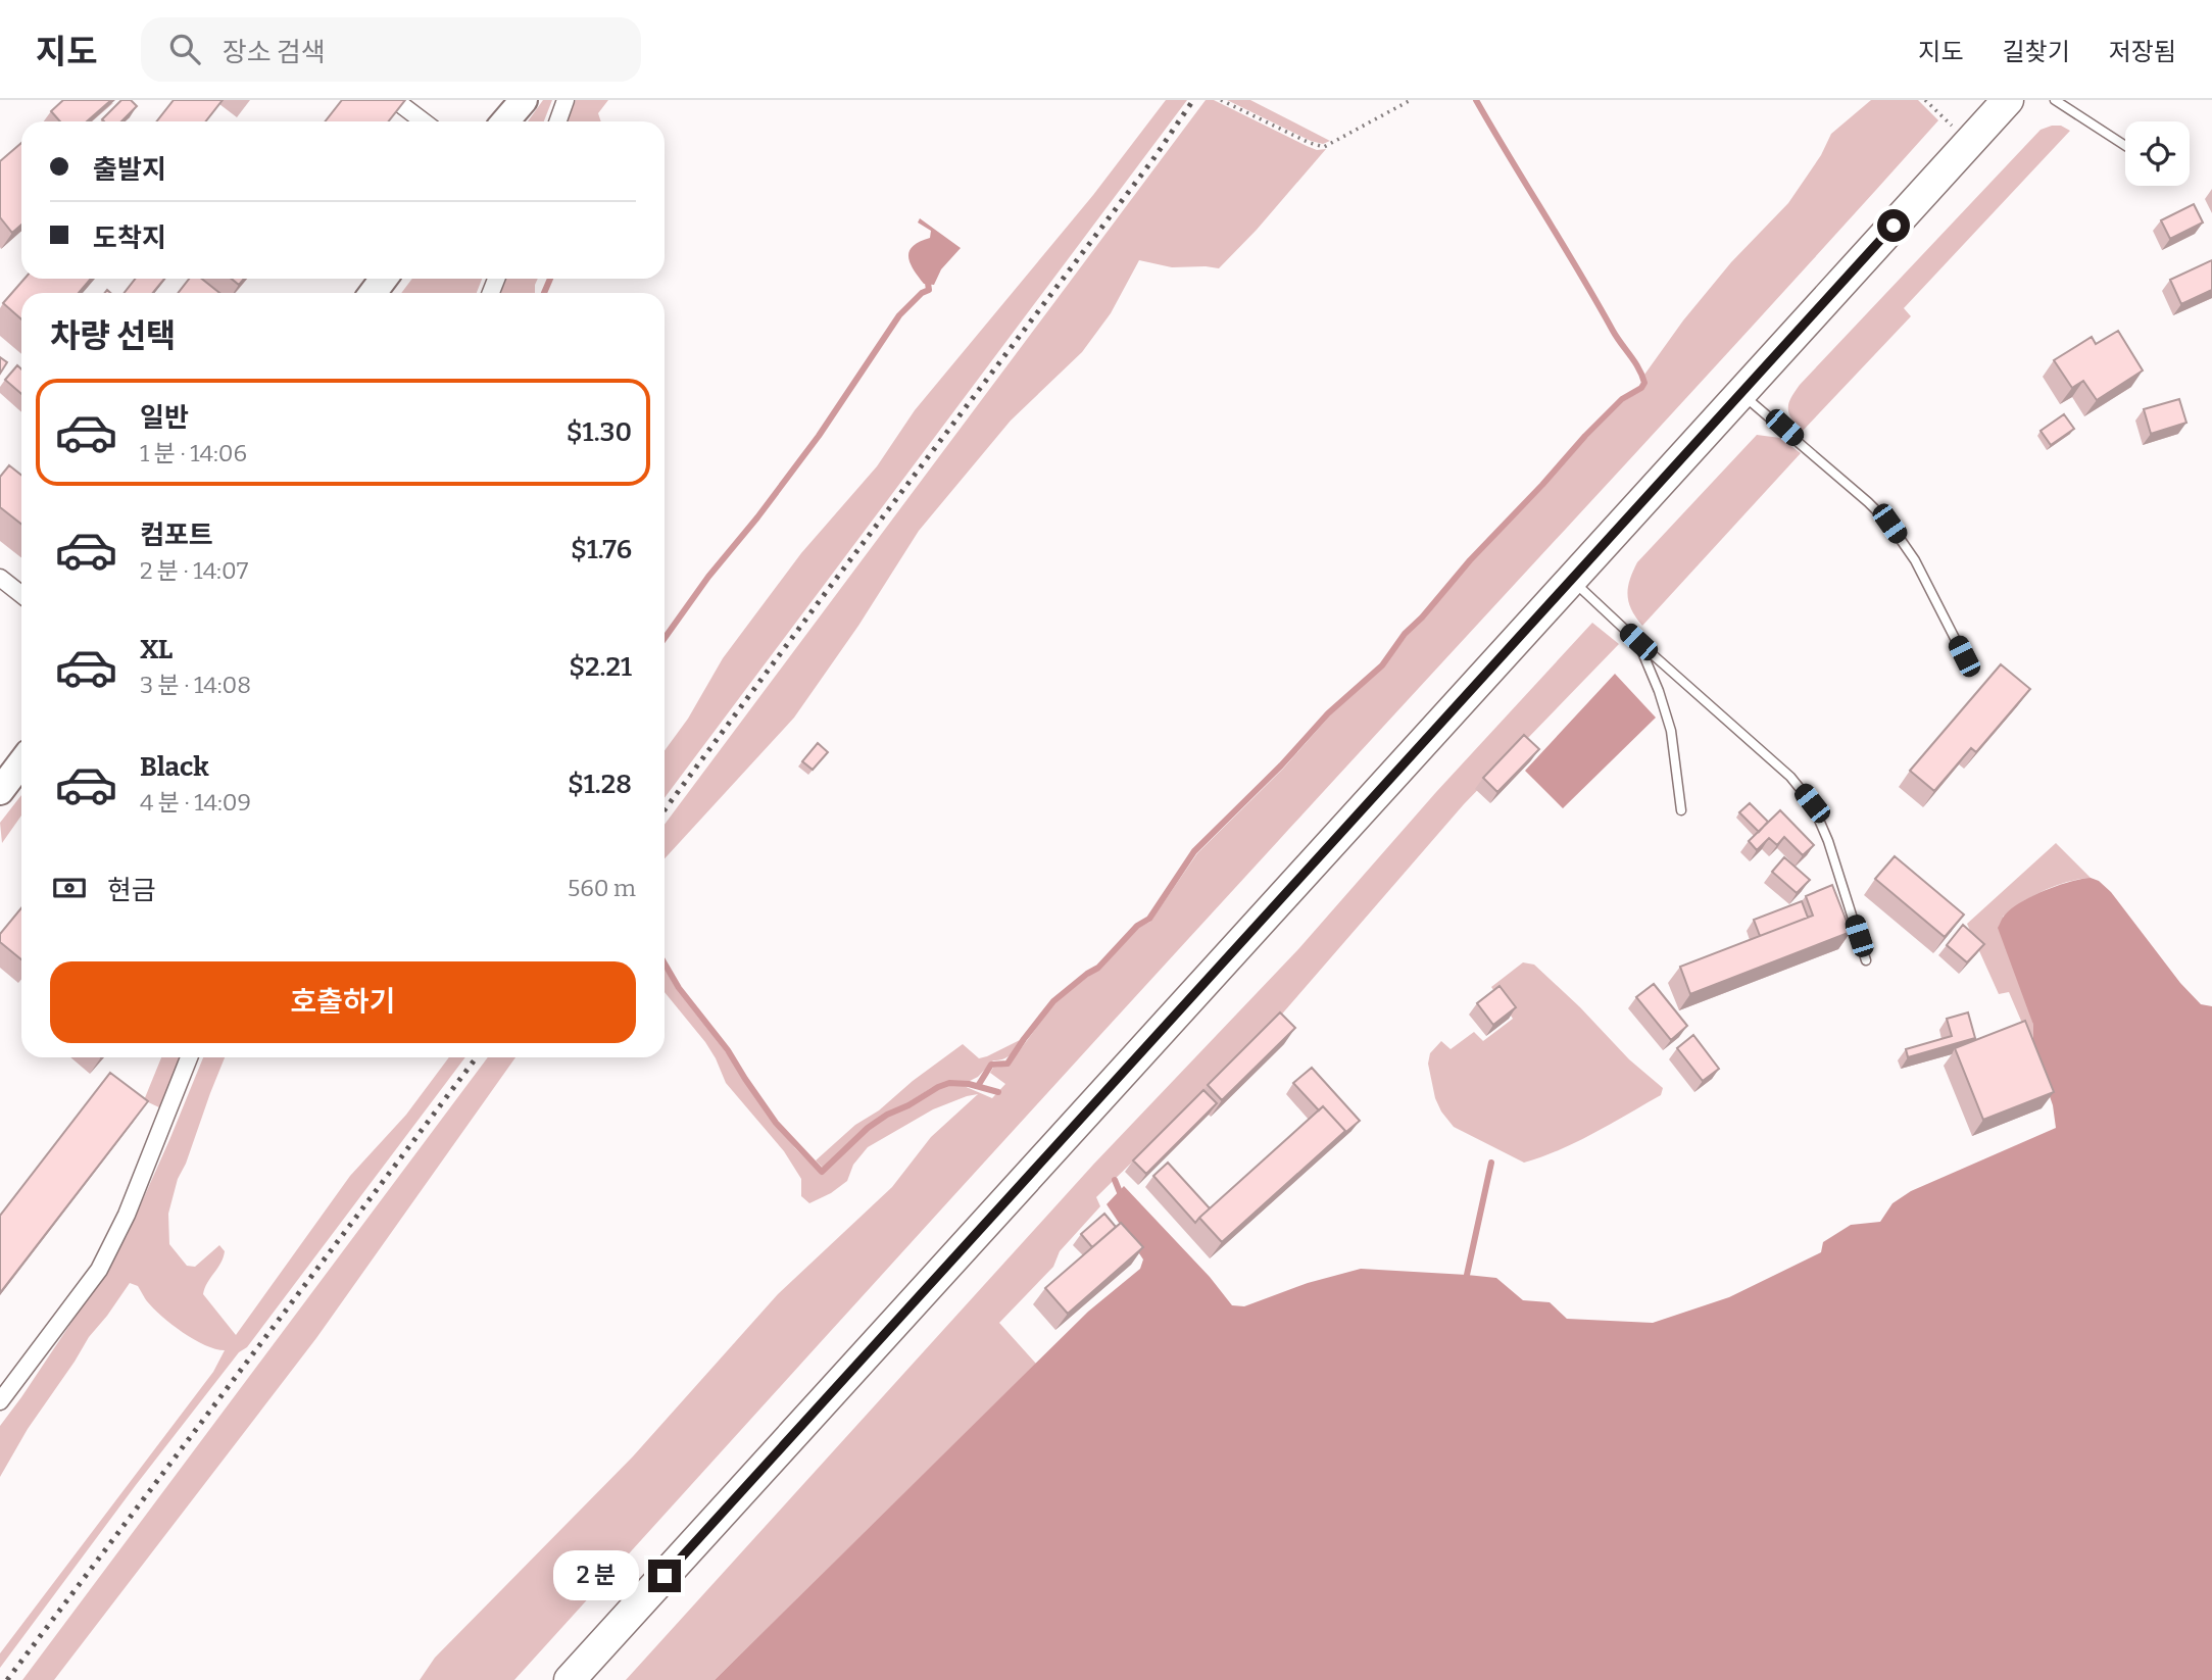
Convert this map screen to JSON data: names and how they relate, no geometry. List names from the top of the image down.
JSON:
{
  "page": {
    "header": "지도",
    "search": "장소 검색",
    "nav": ["지도", "길찾기", "저장됨"],
    "banner": ["출발지", "도착지"],
    "heading": "차량 선택",
    "list": [
      {
        "name": "일반",
        "note": "1 분 · 14:06",
        "value": "$1.30"
      },
      {
        "name": "컴포트",
        "note": "2 분 · 14:07",
        "value": "$1.76"
      },
      {
        "name": "XL",
        "note": "3 분 · 14:08",
        "value": "$2.21"
      },
      {
        "name": "Black",
        "note": "4 분 · 14:09",
        "value": "$1.28"
      }
    ],
    "pay": ["현금", "560 m"],
    "buttons": "호출하기",
    "bubble": "2 분"
  }
}
